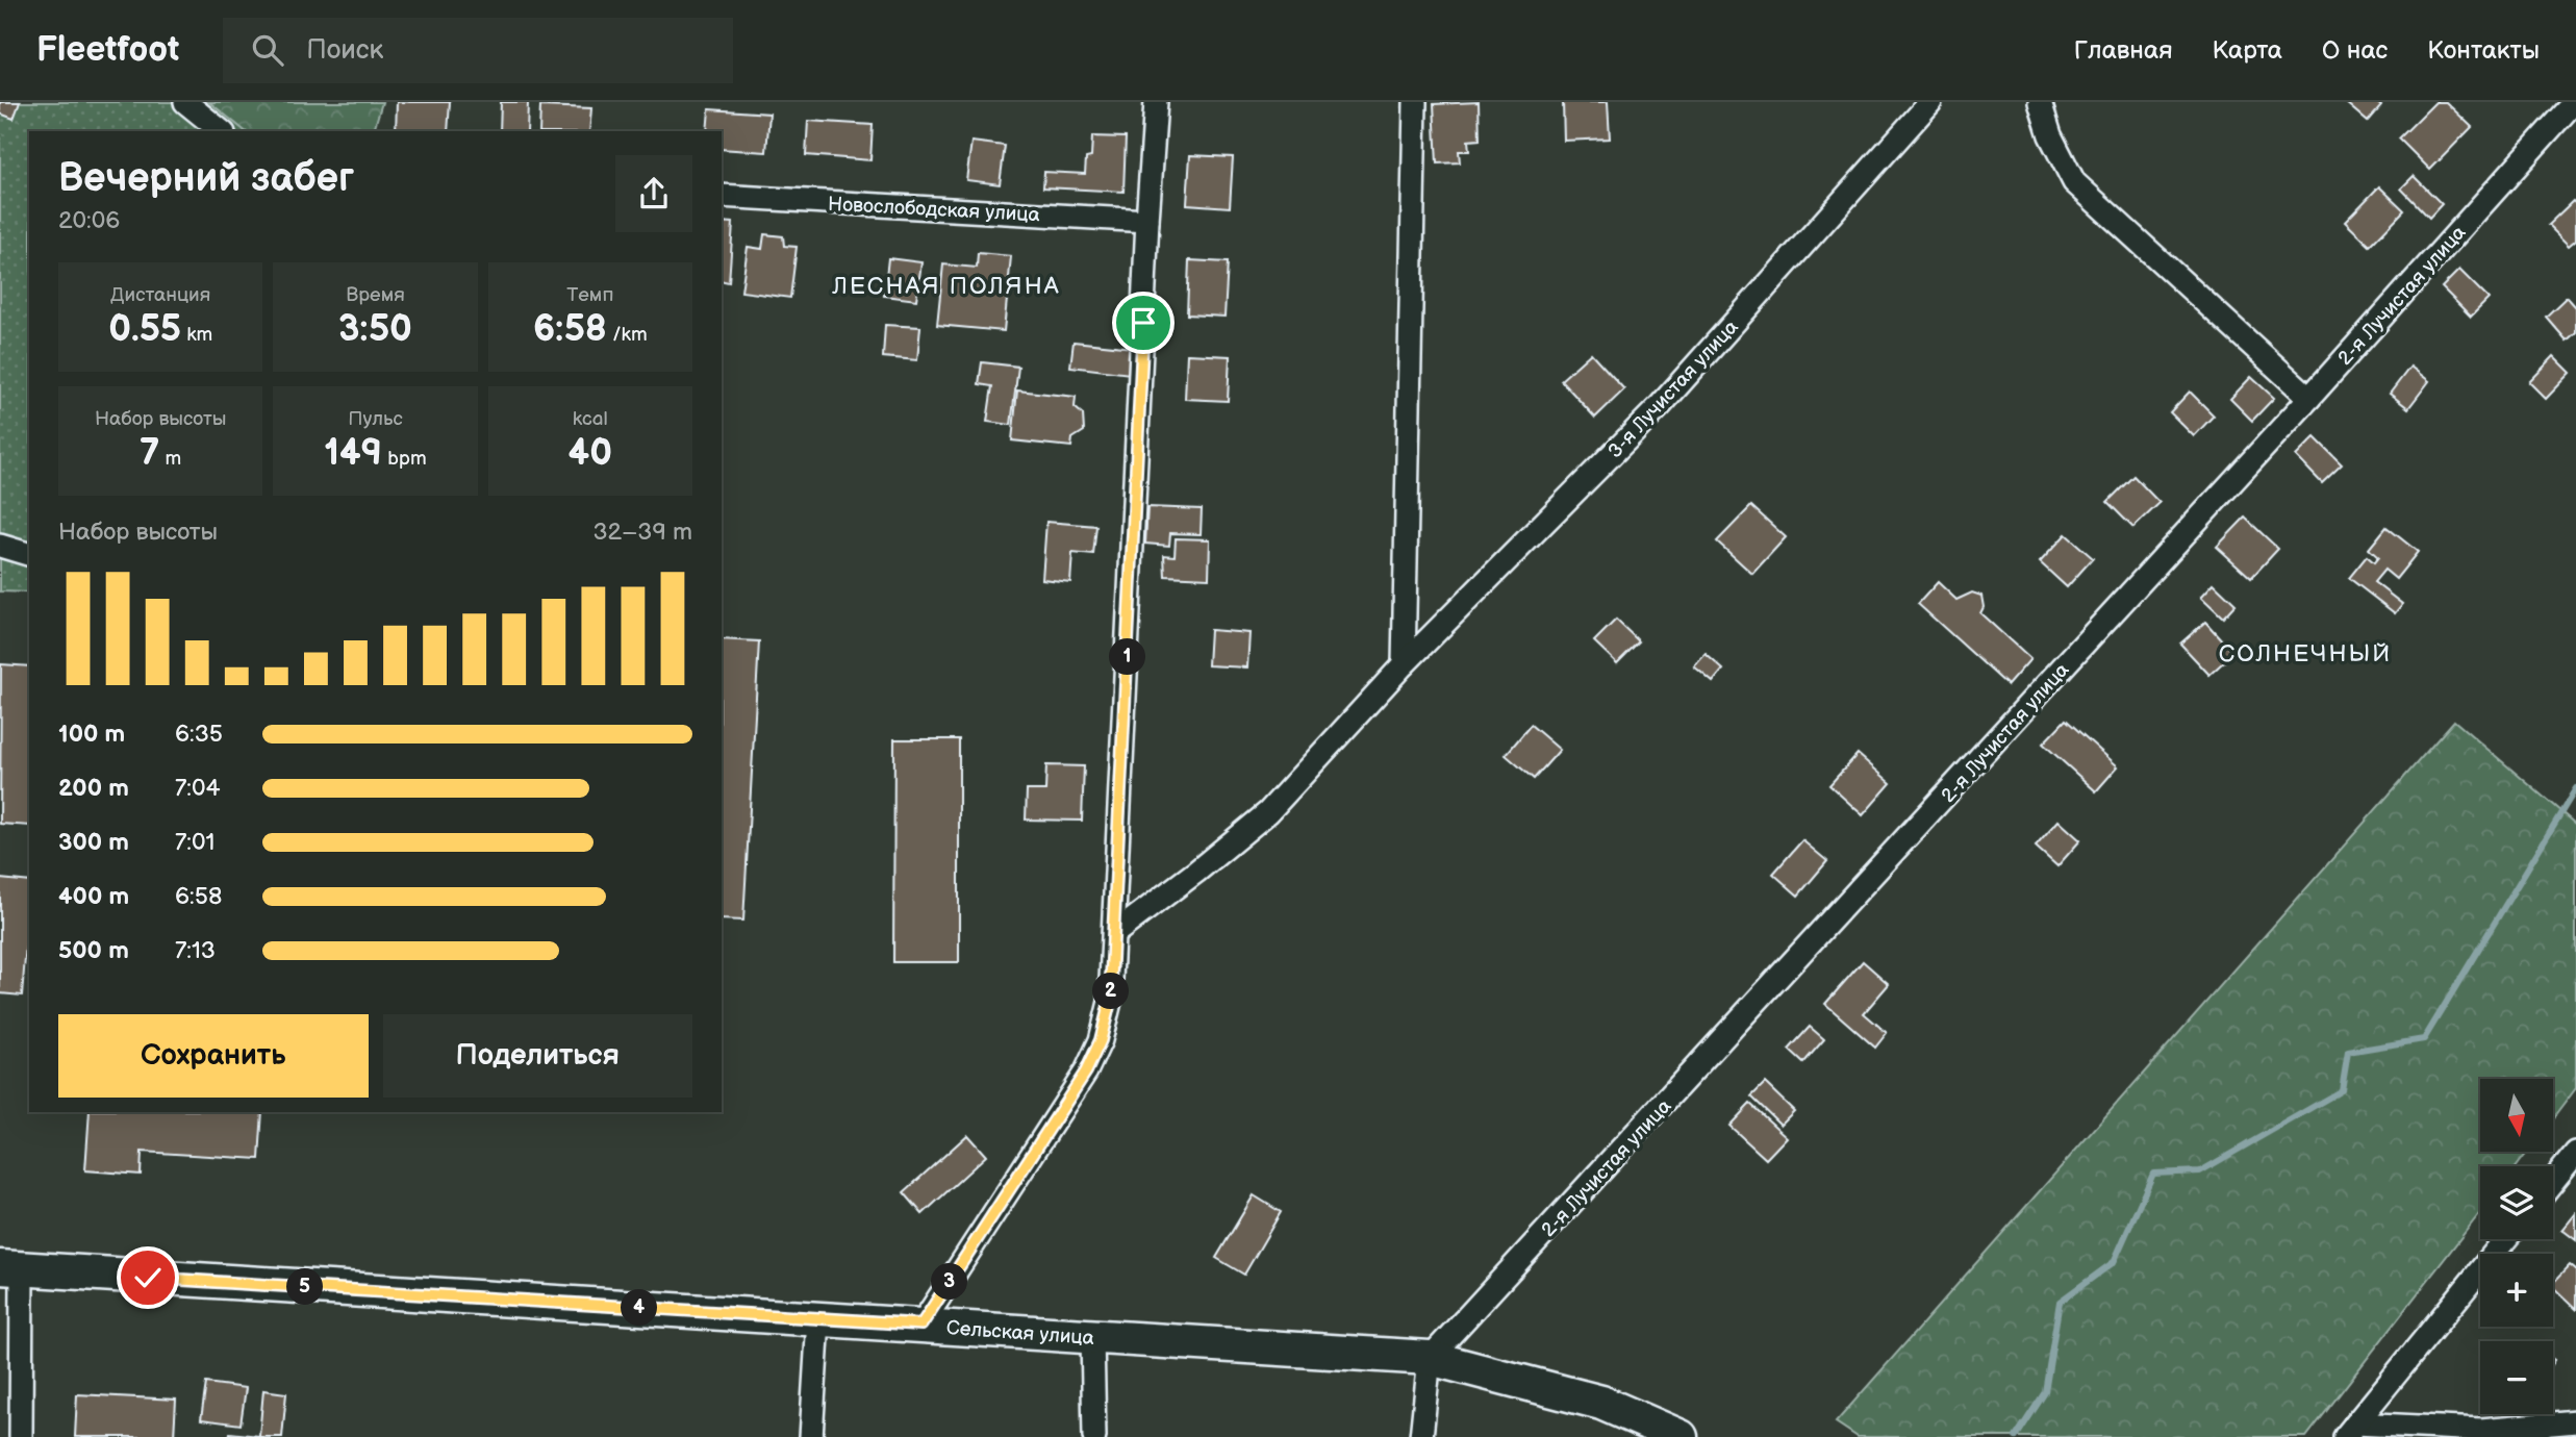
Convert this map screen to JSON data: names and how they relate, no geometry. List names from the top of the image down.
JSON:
{
  "streets": {
    "street": [
      "Новослободская улица",
      "2-я Лучистая улица",
      "3-я Лучистая улица",
      "Сельская улица"
    ]
  },
  "crossings": [
    ["2-я Лучистая улица", "Сельская улица"]
  ],
  "districts": ["ЛЕСНАЯ ПОЛЯНА", "СОЛНЕЧНЫЙ"],
  "north": "bottom",
  "page": {
    "header": "Fleetfoot",
    "search": "Поиск",
    "nav": [
      "Главная",
      "Карта",
      "О нас",
      "Контакты"
    ],
    "heading": ["Вечерний забег", "20:06"],
    "stats": [
      ["Дистанция", "0.55 km"],
      ["Время", "3:50"],
      ["Темп", "6:58 /km"],
      ["Набор высоты", "7 m"],
      ["Пульс", "149 bpm"],
      ["kcal", "40"]
    ],
    "chart": ["Набор высоты", "32–39 m"],
    "pins": [
      "1",
      "2",
      "3",
      "5",
      "4"
    ],
    "list": [
      {
        "name": "100 m",
        "note": "6:35"
      },
      {
        "name": "200 m",
        "note": "7:04"
      },
      {
        "name": "300 m",
        "note": "7:01"
      },
      {
        "name": "400 m",
        "note": "6:58"
      },
      {
        "name": "500 m",
        "note": "7:13"
      }
    ],
    "buttons": ["Сохранить", "Поделиться"],
    "map_buttons": ["+", "−"]
  }
}
